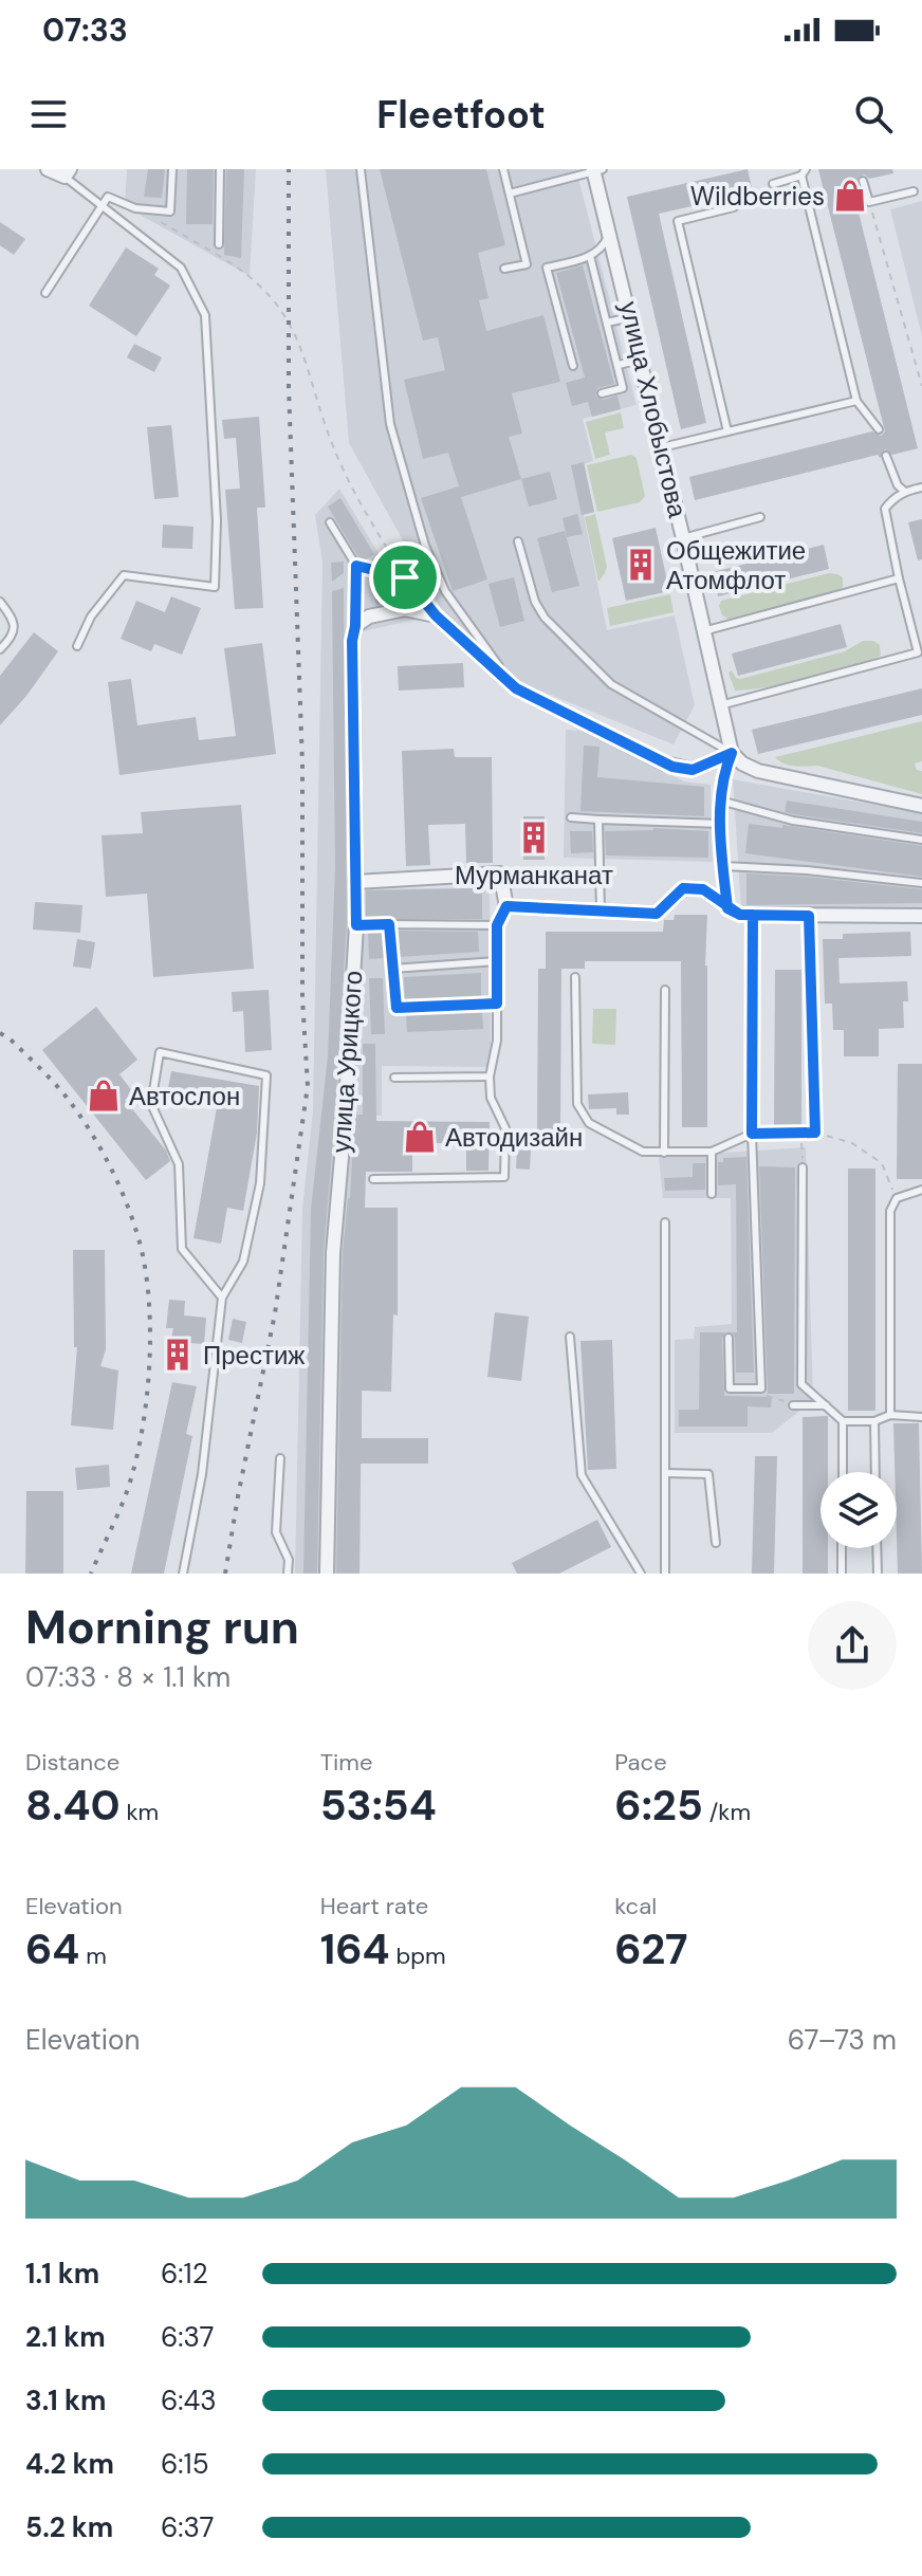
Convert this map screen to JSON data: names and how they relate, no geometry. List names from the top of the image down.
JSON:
{
  "streets": {
    "street": ["улица Хлобыстова", "улица Урицкого"]
  },
  "places": {
    "shop": ["Wildberries", "Автослон", "Автодизайн"],
    "building": ["Общежитие Атомфлот", "Мурманканат", "Престиж"]
  },
  "page": {
    "status": "07:33",
    "header": "Fleetfoot",
    "heading": ["Morning run", "07:33 · 8 × 1.1 km"],
    "stats": [
      ["Distance", "8.40 km"],
      ["Time", "53:54"],
      ["Pace", "6:25 /km"],
      ["Elevation", "64 m"],
      ["Heart rate", "164 bpm"],
      ["kcal", "627"]
    ],
    "chart": ["Elevation", "67–73 m"],
    "list": [
      {
        "name": "1.1 km",
        "note": "6:12"
      },
      {
        "name": "2.1 km",
        "note": "6:37"
      },
      {
        "name": "3.1 km",
        "note": "6:43"
      },
      {
        "name": "4.2 km",
        "note": "6:15"
      },
      {
        "name": "5.2 km",
        "note": "6:37"
      }
    ]
  }
}
